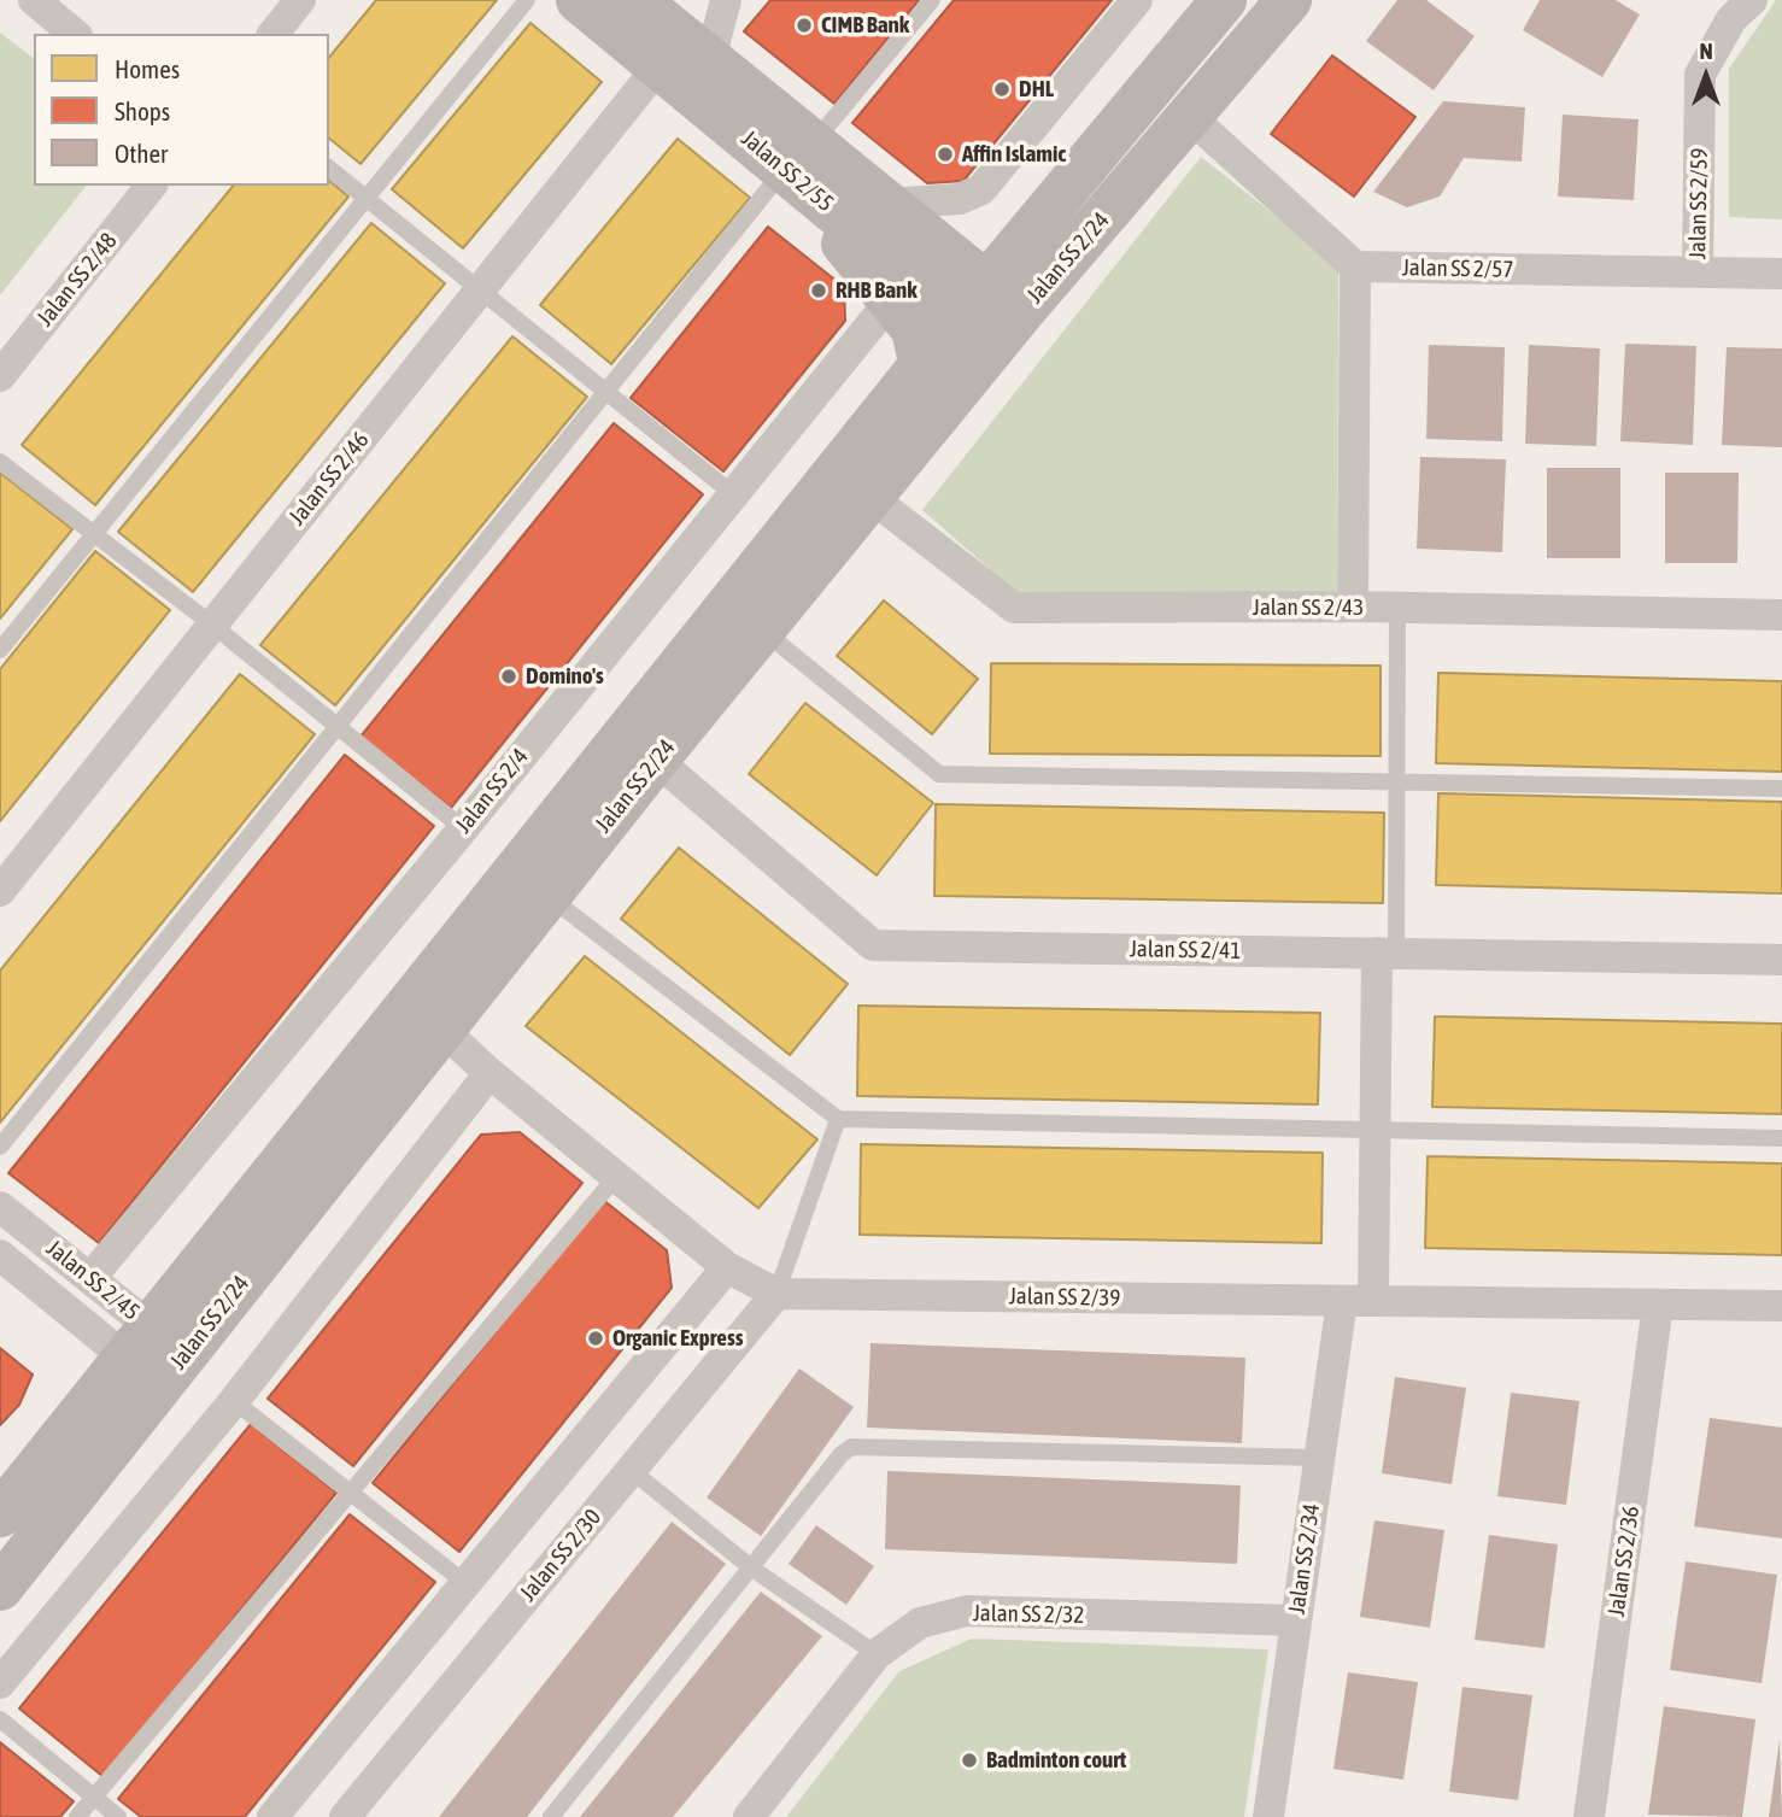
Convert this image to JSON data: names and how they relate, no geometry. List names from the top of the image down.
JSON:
{
  "streets": {
    "main road": ["Jalan SS 2/55", "Jalan SS 2/24"],
    "street": [
      "Jalan SS 2/59",
      "Jalan SS 2/57",
      "Jalan SS 2/48",
      "Jalan SS 2/46",
      "Jalan SS 2/43",
      "Jalan SS 2/4",
      "Jalan SS 2/41",
      "Jalan SS 2/45",
      "Jalan SS 2/39",
      "Jalan SS 2/30",
      "Jalan SS 2/34",
      "Jalan SS 2/36",
      "Jalan SS 2/32"
    ]
  },
  "crossings": [
    ["Jalan SS 2/55", "Jalan SS 2/24"],
    ["Jalan SS 2/55", "Jalan SS 2/46"],
    ["Jalan SS 2/59", "Jalan SS 2/57"],
    ["Jalan SS 2/24", "Jalan SS 2/43"],
    ["Jalan SS 2/24", "Jalan SS 2/41"],
    ["Jalan SS 2/24", "Jalan SS 2/45"],
    ["Jalan SS 2/24", "Jalan SS 2/39"],
    ["Jalan SS 2/4", "Jalan SS 2/45"],
    ["Jalan SS 2/39", "Jalan SS 2/30"],
    ["Jalan SS 2/39", "Jalan SS 2/34"],
    ["Jalan SS 2/39", "Jalan SS 2/36"],
    ["Jalan SS 2/34", "Jalan SS 2/32"]
  ],
  "places": [
    "CIMB Bank",
    "DHL",
    "Affin Islamic",
    "RHB Bank",
    "Domino's",
    "Organic Express",
    "Badminton court"
  ],
  "legend": ["Homes", "Shops", "Other"],
  "north": "top"
}
